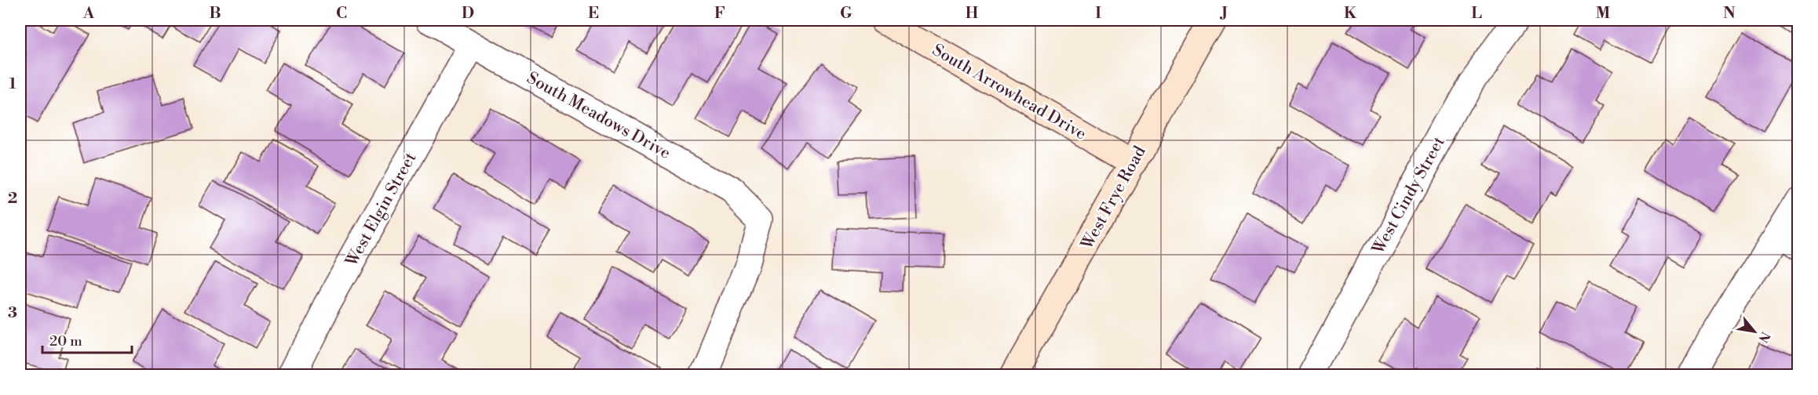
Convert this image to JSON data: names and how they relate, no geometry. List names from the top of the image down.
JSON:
{
  "streets": {
    "street": [
      "South Arrowhead Drive",
      "South Meadows Drive",
      "West Cindy Street",
      "West Frye Road",
      "West Elgin Street"
    ]
  },
  "crossings": [
    ["South Arrowhead Drive", "West Frye Road"],
    ["South Meadows Drive", "West Elgin Street"]
  ],
  "scale_bar": "20 m",
  "north": "bottom right",
  "grid": {
    "columns": [
      "A",
      "B",
      "C",
      "D",
      "E",
      "F",
      "G",
      "H",
      "I",
      "J",
      "K",
      "L",
      "M",
      "N"
    ],
    "rows": ["1", "2", "3"]
  }
}
